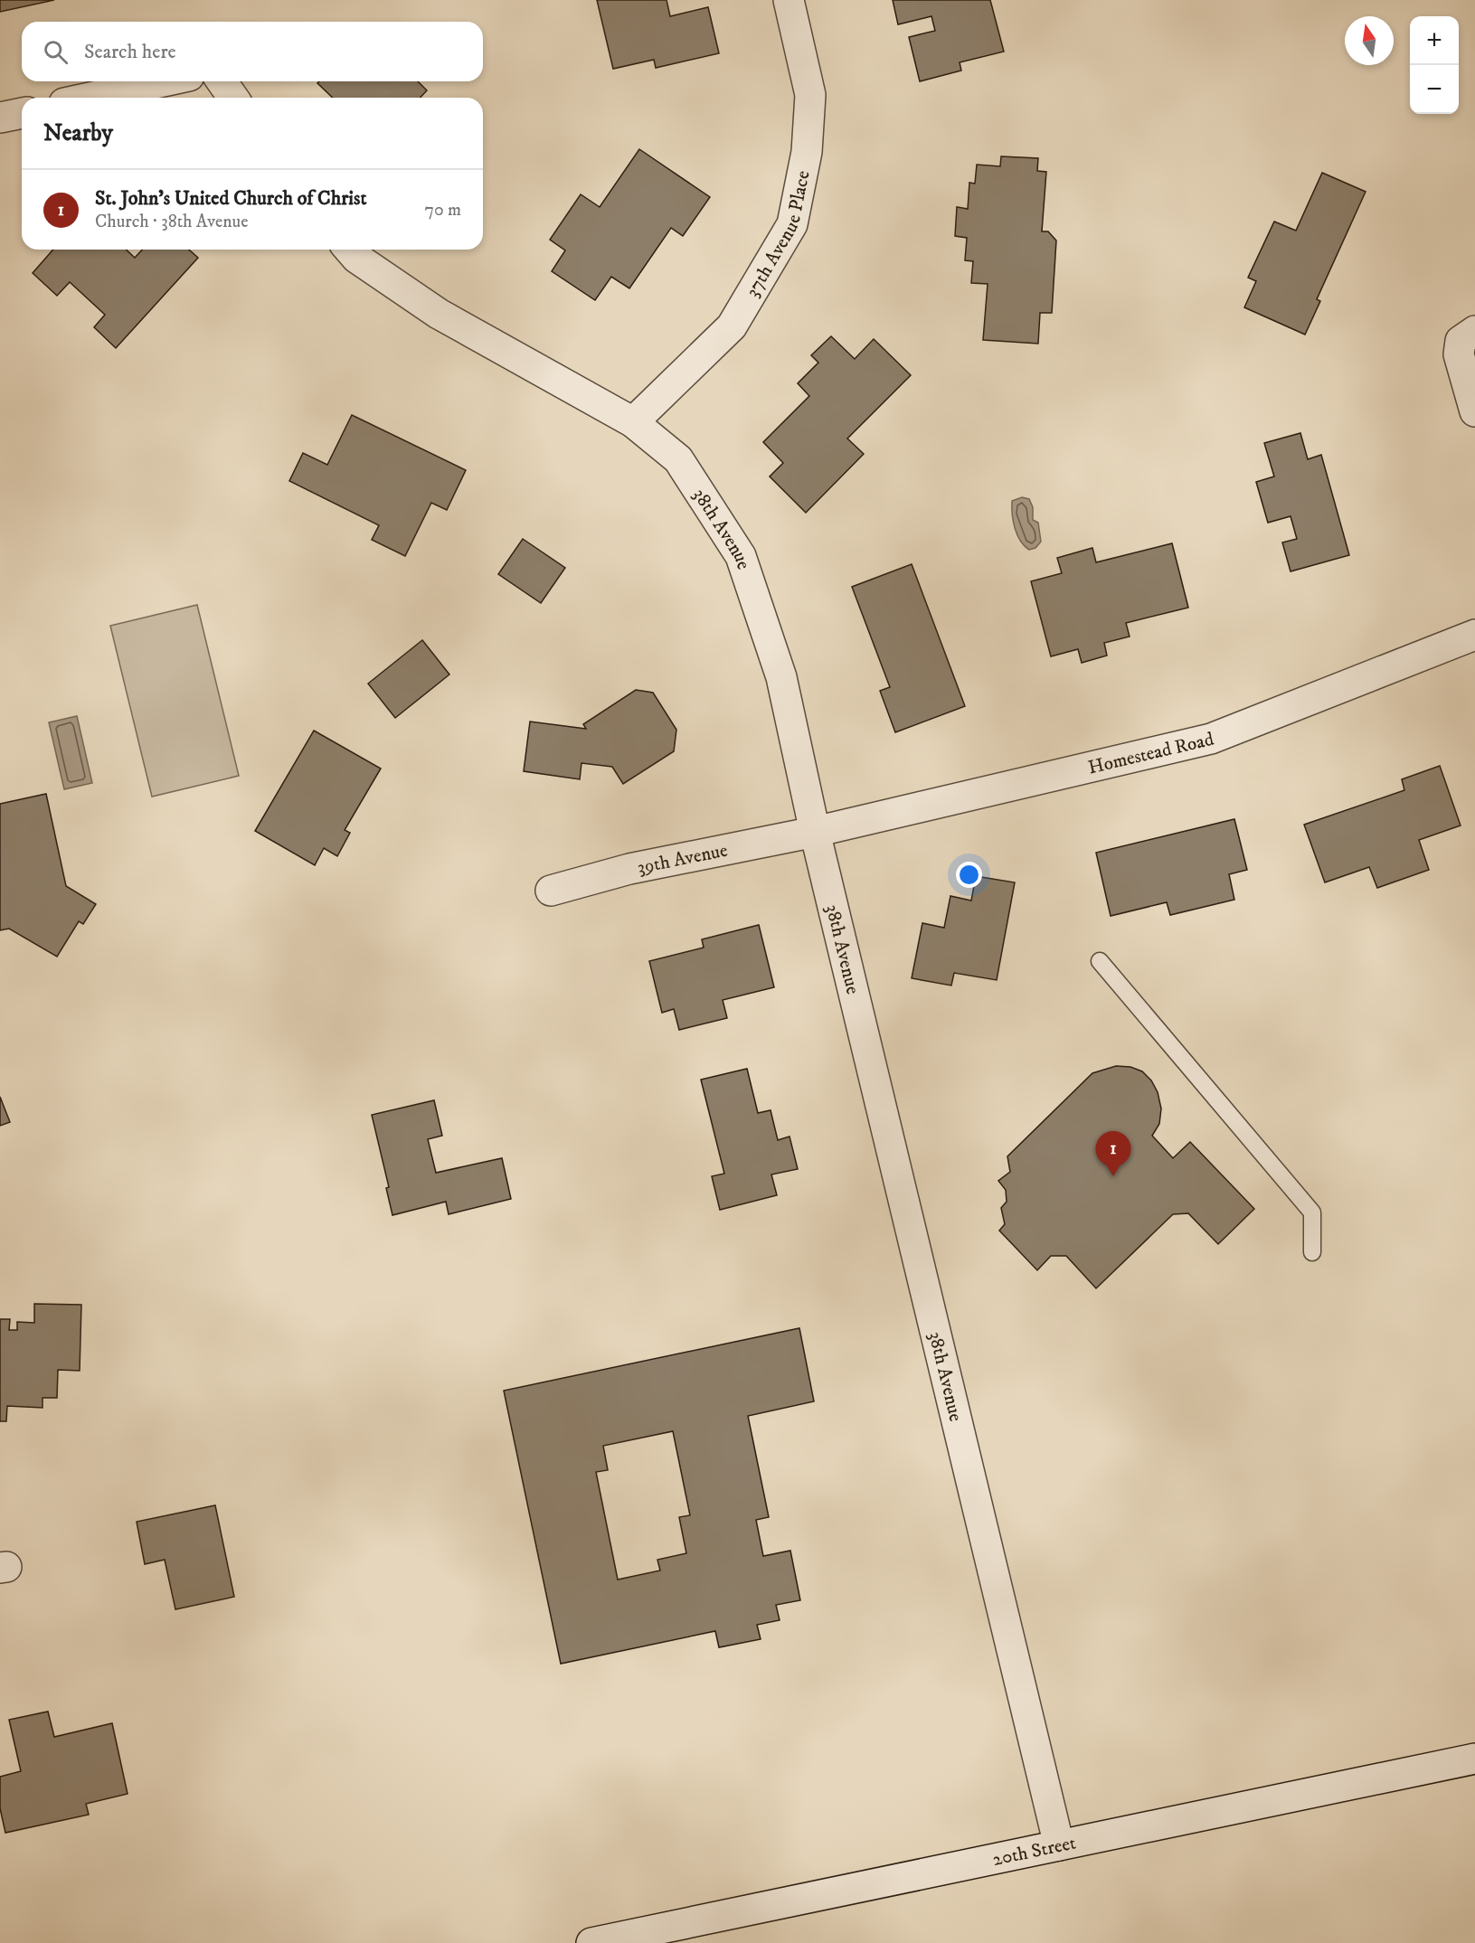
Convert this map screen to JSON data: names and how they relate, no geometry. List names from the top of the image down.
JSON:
{
  "streets": {
    "street": [
      "37th Avenue Place",
      "38th Avenue",
      "Homestead Road",
      "39th Avenue",
      "20th Street"
    ]
  },
  "crossings": [
    ["37th Avenue Place", "38th Avenue"],
    ["38th Avenue", "Homestead Road"],
    ["38th Avenue", "39th Avenue"],
    ["38th Avenue", "20th Street"],
    ["Homestead Road", "39th Avenue"]
  ],
  "north": "top",
  "page": {
    "map_buttons": ["+", "−"],
    "search": "Search here",
    "heading": "Nearby",
    "list": [
      {
        "mark": "1",
        "name": "St. John's United Church of Christ",
        "note": "Church · 38th Avenue",
        "value": "70 m"
      }
    ],
    "pins": "1"
  }
}
